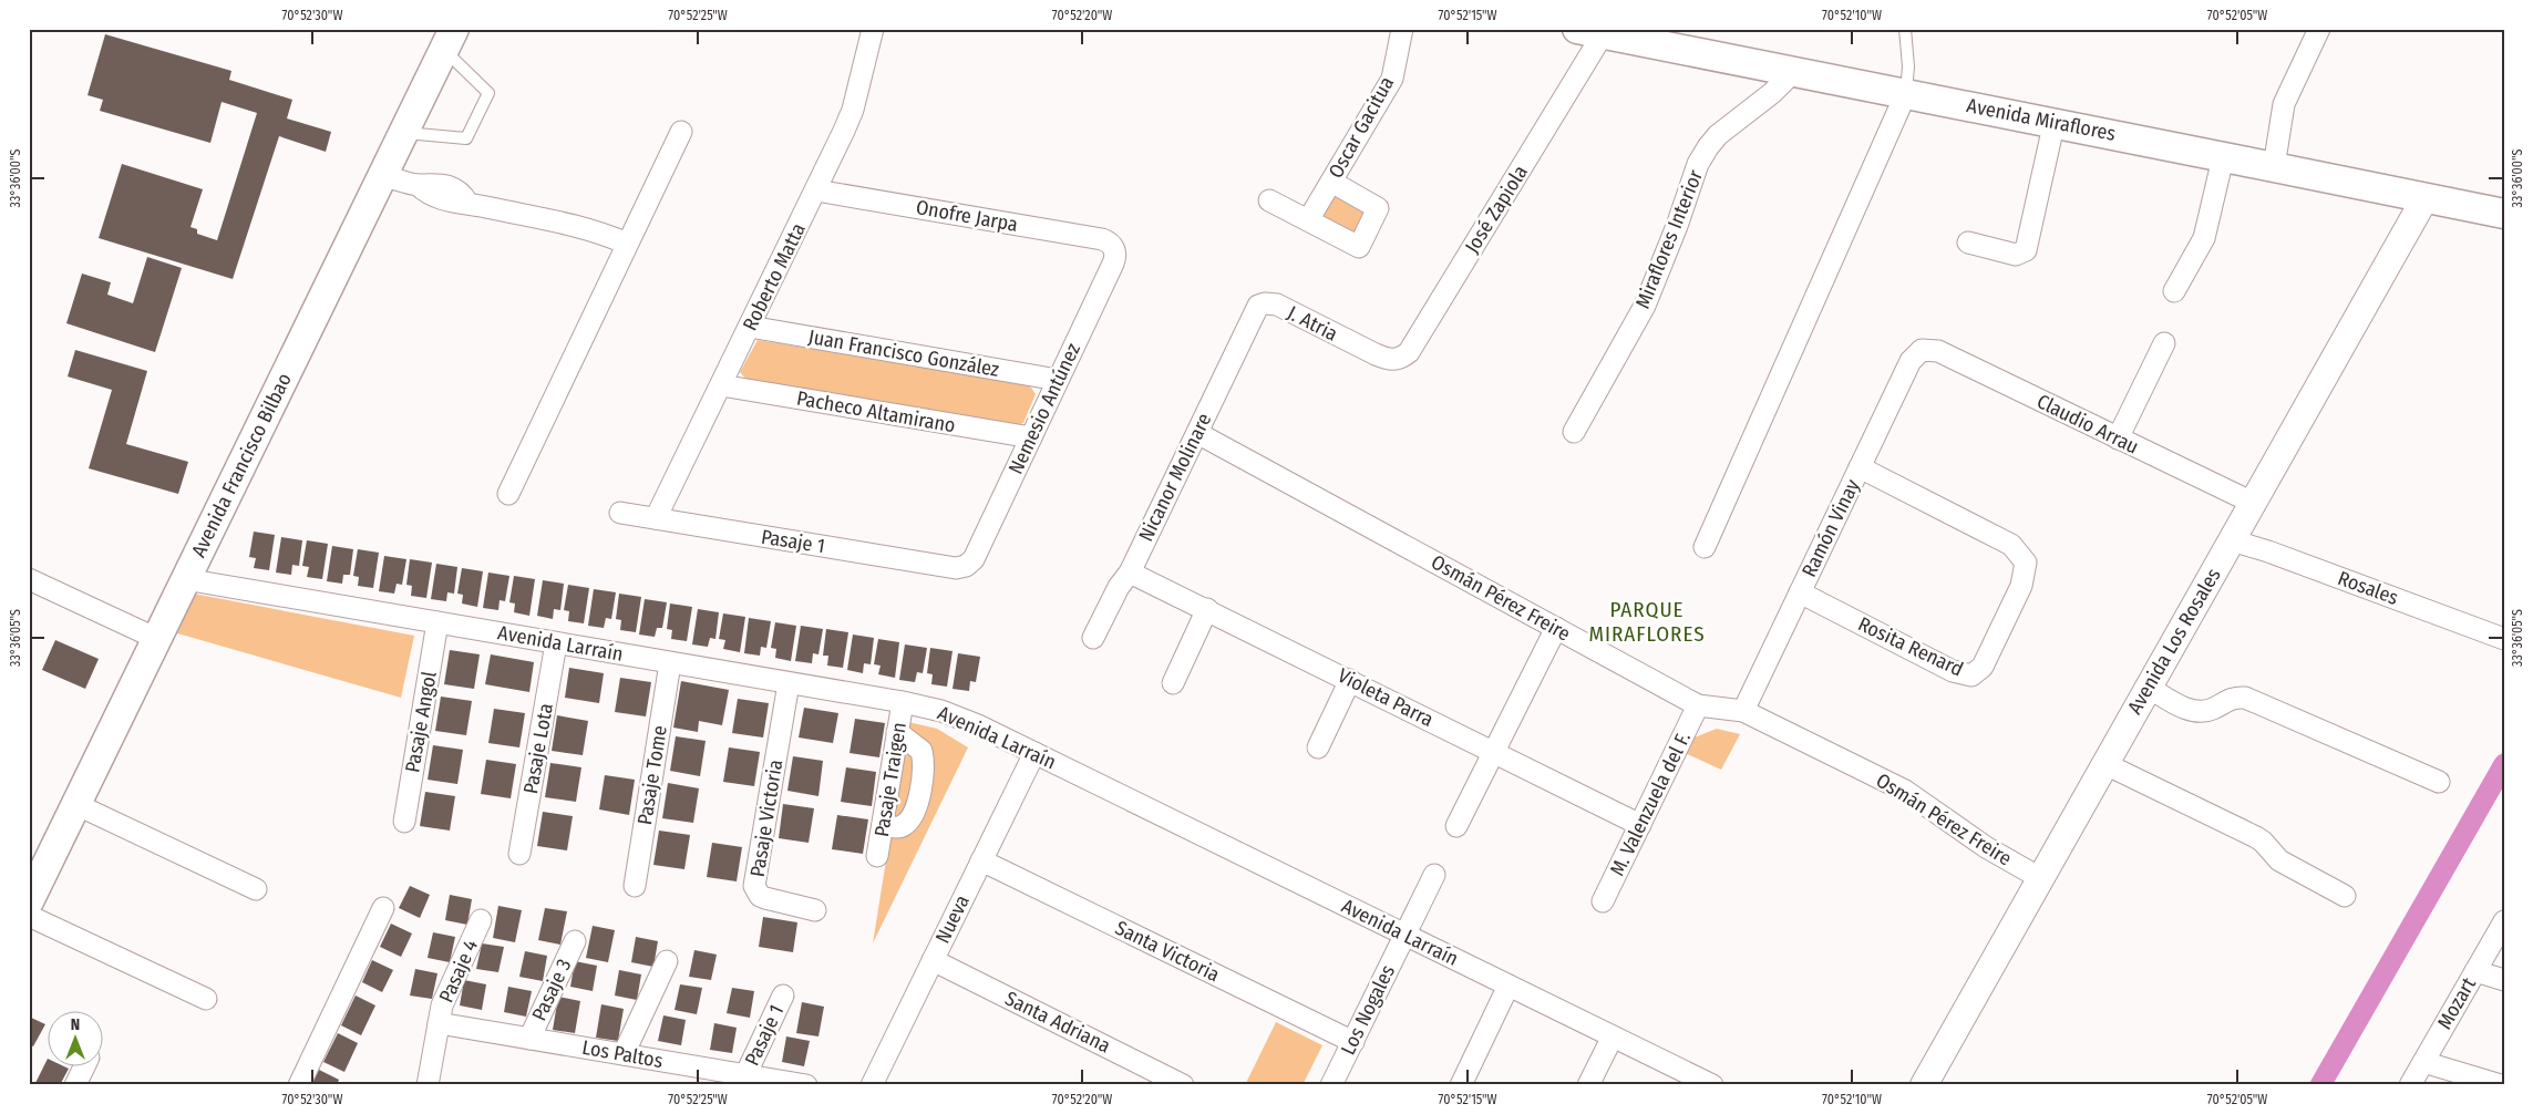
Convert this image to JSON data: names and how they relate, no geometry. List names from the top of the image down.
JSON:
{
  "streets": {
    "main road": ["Avenida Miraflores", "Avenida Francisco Bilbao"],
    "street": [
      "Oscar Gacitua",
      "José Zapiola",
      "Onofre Jarpa",
      "Miraflores Interior",
      "Roberto Matta",
      "J. Atria",
      "Juan Francisco González",
      "Nemesio Antúnez",
      "Pacheco Altamirano",
      "Claudio Arrau",
      "Nicanor Molinare",
      "Ramón Vinay",
      "Pasaje 1",
      "Rosales",
      "Osmán Pérez Freire",
      "Avenida Los Rosales",
      "Avenida Larraín",
      "Rosita Renard",
      "Violeta Parra",
      "Pasaje Angol",
      "Pasaje Lota",
      "Pasaje Tome",
      "Pasaje Traigen",
      "M. Valenzuela del F.",
      "Pasaje Victoria",
      "Nueva",
      "Santa Victoria",
      "Pasaje 4",
      "Pasaje 3",
      "Mozart",
      "Los Nogales",
      "Santa Adriana",
      "Los Paltos"
    ]
  },
  "crossings": [
    ["Avenida Miraflores", "José Zapiola"],
    ["Avenida Miraflores", "Miraflores Interior"],
    ["Avenida Miraflores", "Avenida Los Rosales"],
    ["José Zapiola", "J. Atria"],
    ["Onofre Jarpa", "Roberto Matta"],
    ["Onofre Jarpa", "Nemesio Antúnez"],
    ["Roberto Matta", "Juan Francisco González"],
    ["Roberto Matta", "Pacheco Altamirano"],
    ["Roberto Matta", "Pasaje 1"],
    ["J. Atria", "Nicanor Molinare"],
    ["Juan Francisco González", "Nemesio Antúnez"],
    ["Nemesio Antúnez", "Pacheco Altamirano"],
    ["Nemesio Antúnez", "Pasaje 1"],
    ["Claudio Arrau", "Ramón Vinay"],
    ["Claudio Arrau", "Avenida Los Rosales"],
    ["Avenida Francisco Bilbao", "Avenida Larraín"],
    ["Nicanor Molinare", "Osmán Pérez Freire"],
    ["Nicanor Molinare", "Violeta Parra"],
    ["Ramón Vinay", "Osmán Pérez Freire"],
    ["Ramón Vinay", "Rosita Renard"],
    ["Pasaje 1", "Los Paltos"],
    ["Rosales", "Avenida Los Rosales"],
    ["Osmán Pérez Freire", "Avenida Los Rosales"],
    ["Osmán Pérez Freire", "M. Valenzuela del F."],
    ["Avenida Larraín", "Pasaje Angol"],
    ["Avenida Larraín", "Pasaje Lota"],
    ["Avenida Larraín", "Pasaje Tome"],
    ["Avenida Larraín", "Pasaje Traigen"],
    ["Avenida Larraín", "Pasaje Victoria"],
    ["Avenida Larraín", "Nueva"],
    ["Avenida Larraín", "Los Nogales"],
    ["Violeta Parra", "M. Valenzuela del F."],
    ["Nueva", "Santa Victoria"],
    ["Nueva", "Santa Adriana"],
    ["Santa Victoria", "Los Nogales"],
    ["Pasaje 4", "Los Paltos"],
    ["Pasaje 3", "Los Paltos"]
  ],
  "districts": ["PARQUE MIRAFLORES"],
  "north": "top",
  "coordinates": [
    "70°52'30\"W",
    "70°52'25\"W",
    "70°52'20\"W",
    "70°52'15\"W",
    "70°52'10\"W",
    "70°52'05\"W",
    "33°36'00\"S",
    "33°36'05\"S"
  ]
}
